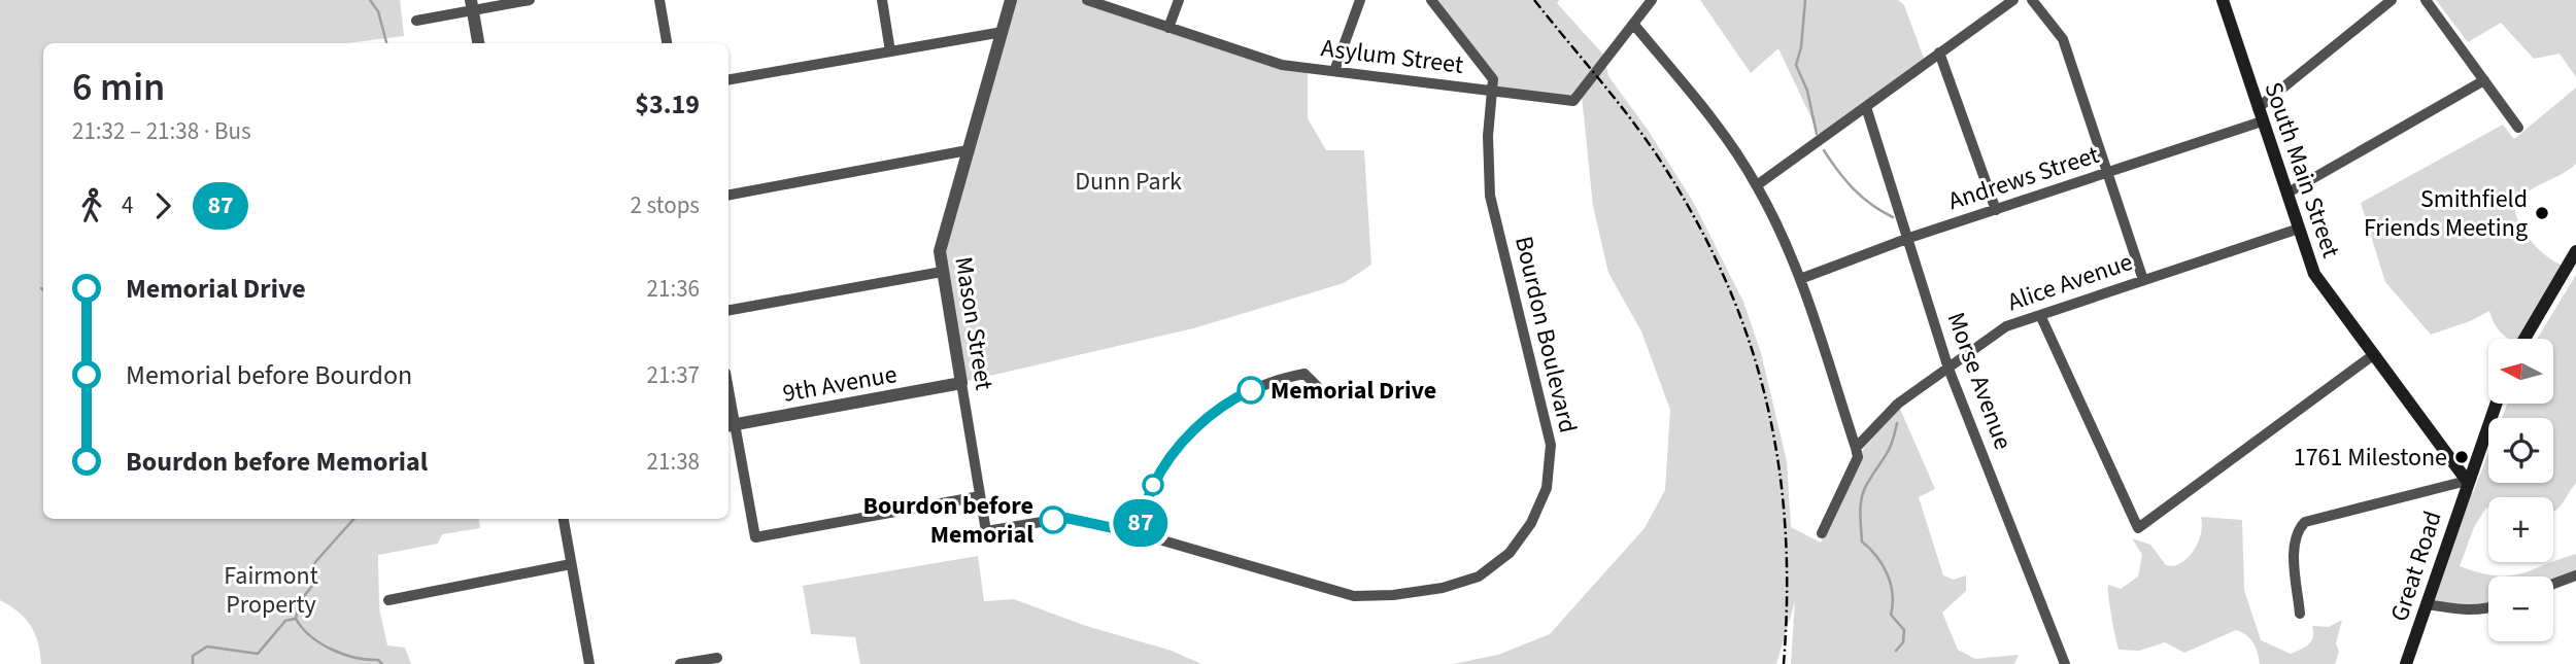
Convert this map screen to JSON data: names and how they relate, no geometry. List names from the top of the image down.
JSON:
{
  "streets": {
    "main road": ["South Main Street", "Great Road"],
    "street": [
      "Asylum Street",
      "Andrews Street",
      "Alice Avenue",
      "Mason Street",
      "Bourdon Boulevard",
      "Morse Avenue",
      "9th Avenue"
    ]
  },
  "crossings": [
    ["Asylum Street", "Bourdon Boulevard"],
    ["South Main Street", "Andrews Street"],
    ["South Main Street", "Alice Avenue"],
    ["South Main Street", "Great Road"],
    ["Andrews Street", "Morse Avenue"],
    ["Alice Avenue", "Morse Avenue"],
    ["Mason Street", "Bourdon Boulevard"],
    ["Mason Street", "9th Avenue"]
  ],
  "parks": ["Dunn Park", "Fairmont Property"],
  "places": [
    "Smithfield Friends Meeting",
    "Memorial Drive",
    "1761 Milestone",
    "Bourdon before Memorial"
  ],
  "lines": ["bus line 87"],
  "north": "left",
  "page": {
    "on_map": "87",
    "heading": ["6 min", "21:32 – 21:38 · Bus", "$3.19"],
    "legs": ["4", "87", "2 stops"],
    "list": [
      {
        "name": "Memorial Drive",
        "value": "21:36"
      },
      {
        "name": "Memorial before Bourdon",
        "value": "21:37"
      },
      {
        "name": "Bourdon before Memorial",
        "value": "21:38"
      }
    ],
    "map_buttons": ["+", "−"]
  }
}
